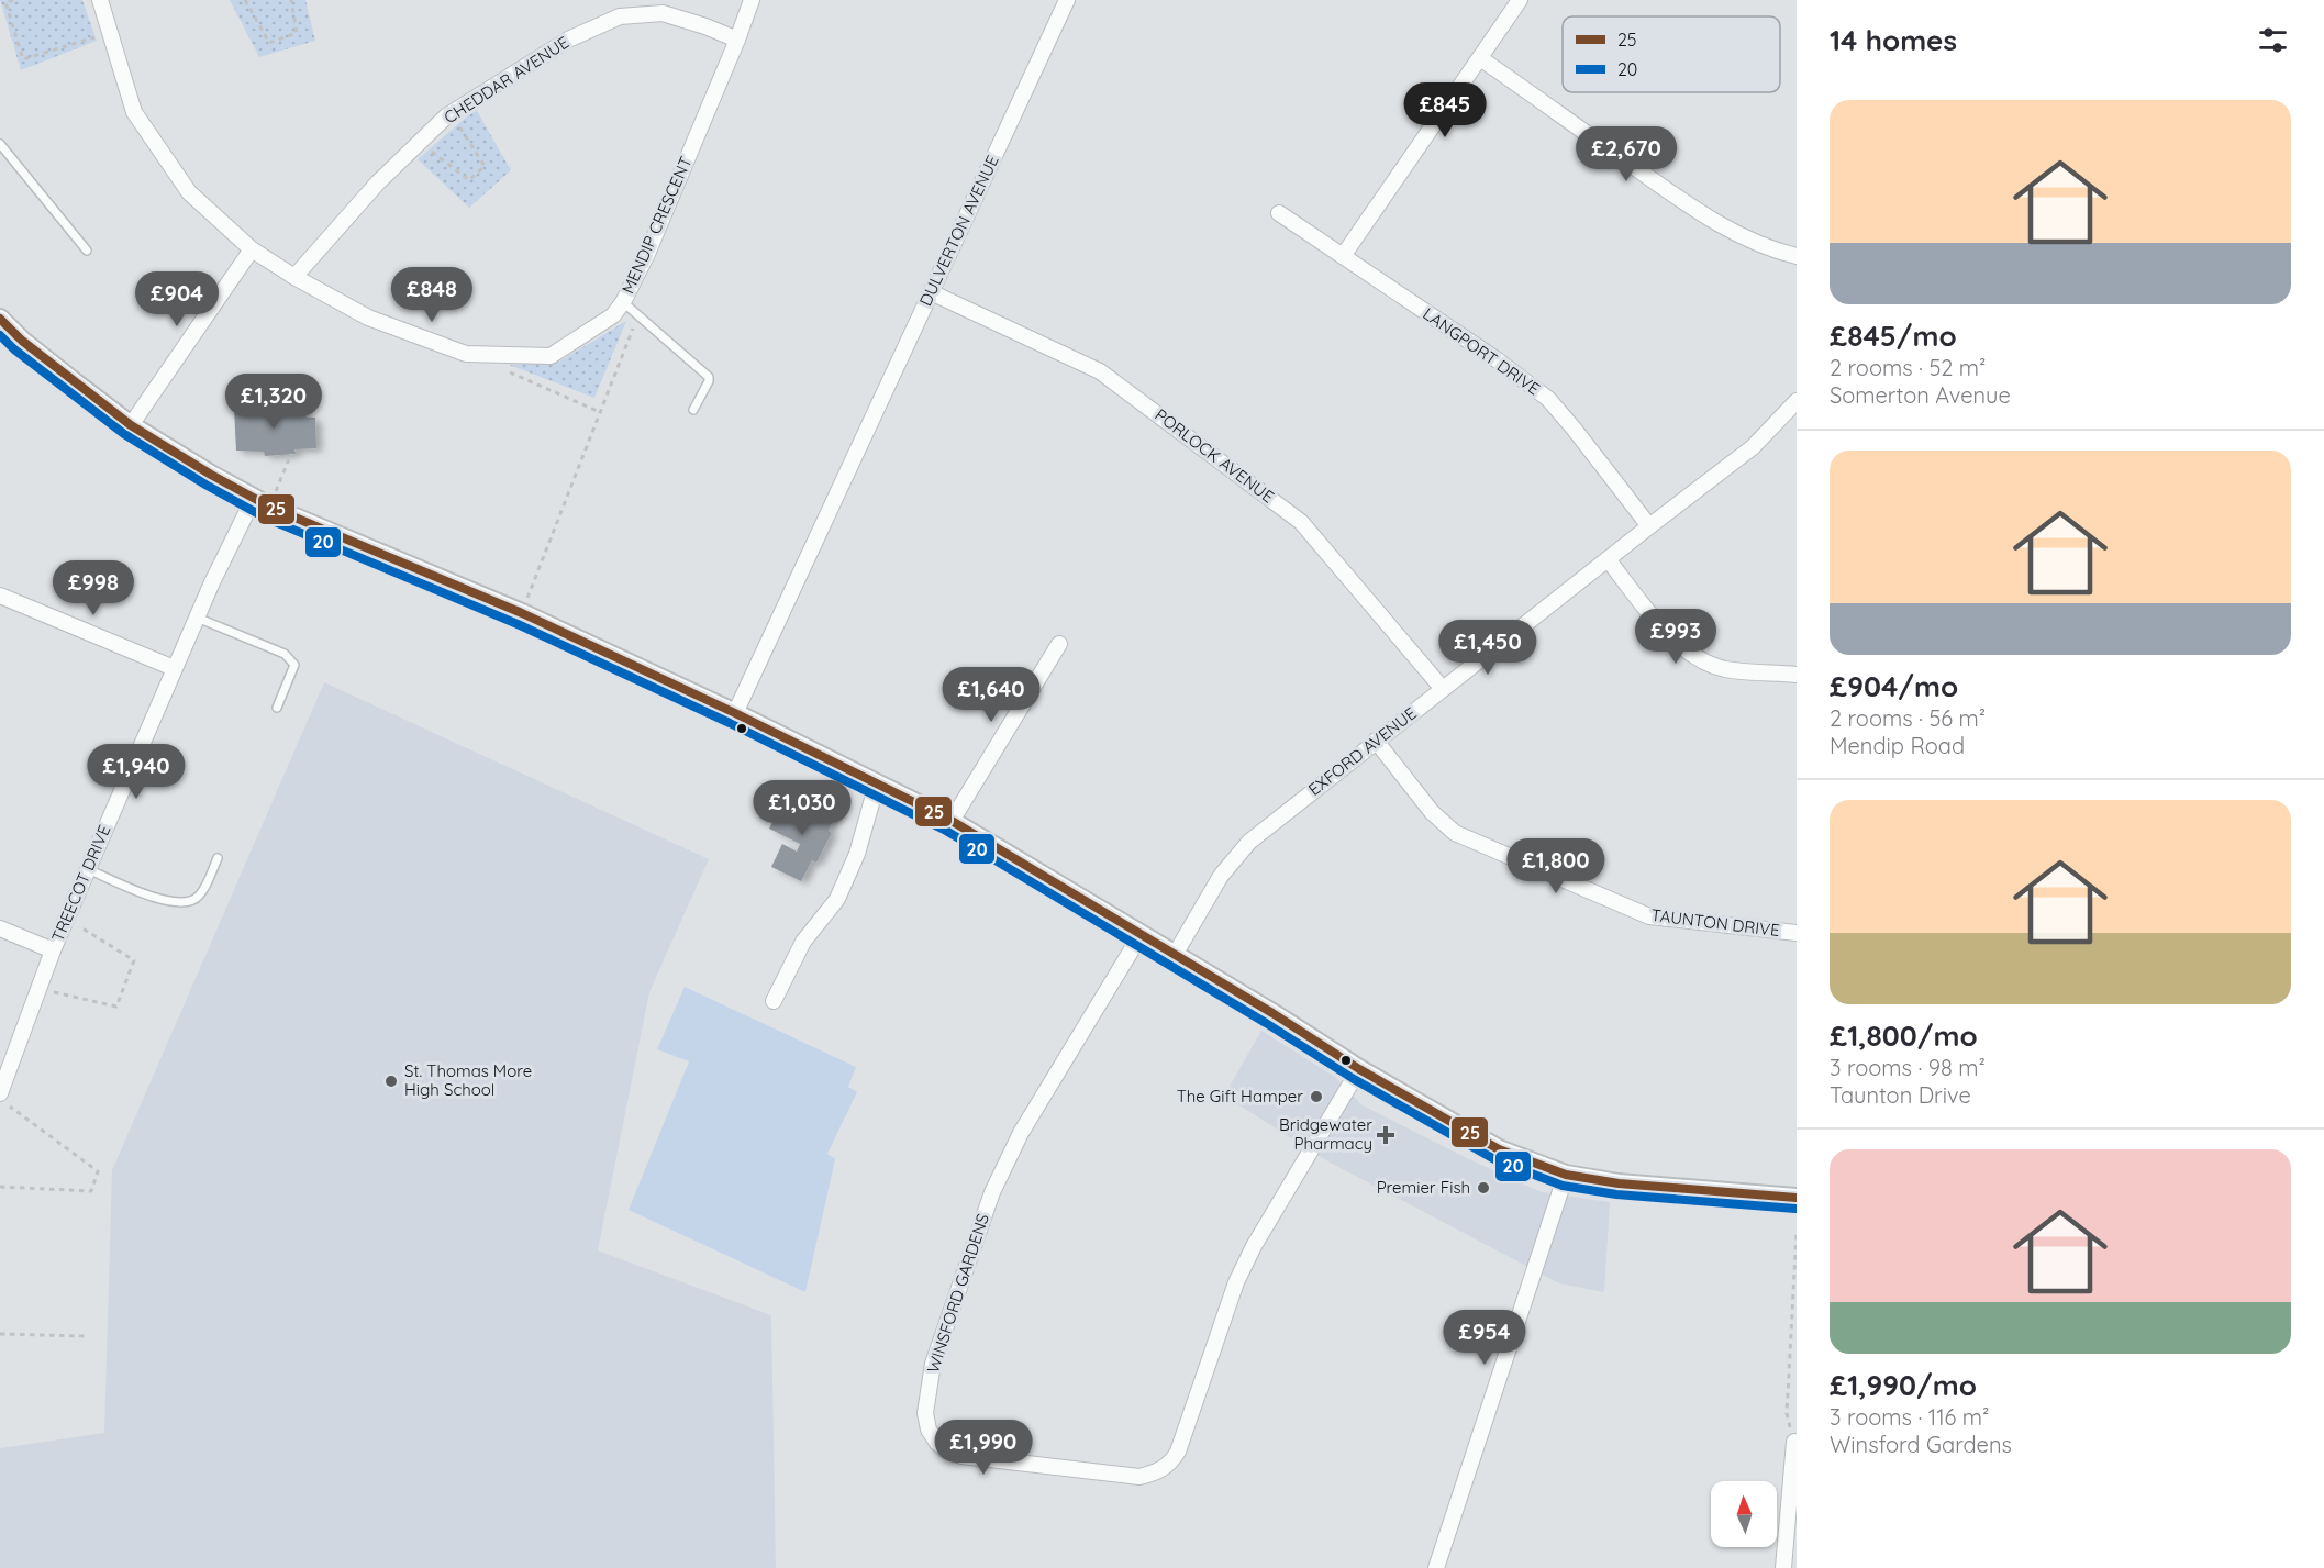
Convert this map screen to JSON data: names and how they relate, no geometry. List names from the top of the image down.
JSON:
{
  "streets": {
    "street": [
      "CHEDDAR AVENUE",
      "MENDIP CRESCENT",
      "DULVERTON AVENUE",
      "LANGPORT DRIVE",
      "PORLOCK AVENUE",
      "EXFORD AVENUE",
      "TREECOT DRIVE",
      "TAUNTON DRIVE",
      "WINSFORD GARDENS"
    ]
  },
  "crossings": [
    ["CHEDDAR AVENUE", "MENDIP CRESCENT"],
    ["DULVERTON AVENUE", "PORLOCK AVENUE"],
    ["LANGPORT DRIVE", "EXFORD AVENUE"],
    ["PORLOCK AVENUE", "EXFORD AVENUE"],
    ["EXFORD AVENUE", "TAUNTON DRIVE"]
  ],
  "places": {
    "other": ["St. Thomas More High School", "The Gift Hamper", "Premier Fish"],
    "health": ["Bridgewater Pharmacy"]
  },
  "lines": ["transit line 25", "transit line 20"],
  "legend": ["25", "20"],
  "north": "top",
  "page": {
    "heading": "14 homes",
    "list": [
      {
        "name": "£845/mo",
        "note": "2 rooms · 52 m² · Somerton Avenue"
      },
      {
        "name": "£904/mo",
        "note": "2 rooms · 56 m² · Mendip Road"
      },
      {
        "name": "£1,800/mo",
        "note": "3 rooms · 98 m² · Taunton Drive"
      },
      {
        "name": "£1,990/mo",
        "note": "3 rooms · 116 m² · Winsford Gardens"
      }
    ],
    "price": [
      "£845",
      "£2,670",
      "£848",
      "£904",
      "£1,320",
      "£998",
      "£993",
      "£1,450",
      "£1,640",
      "£1,940",
      "£1,030",
      "£1,800",
      "£954",
      "£1,990"
    ]
  }
}
